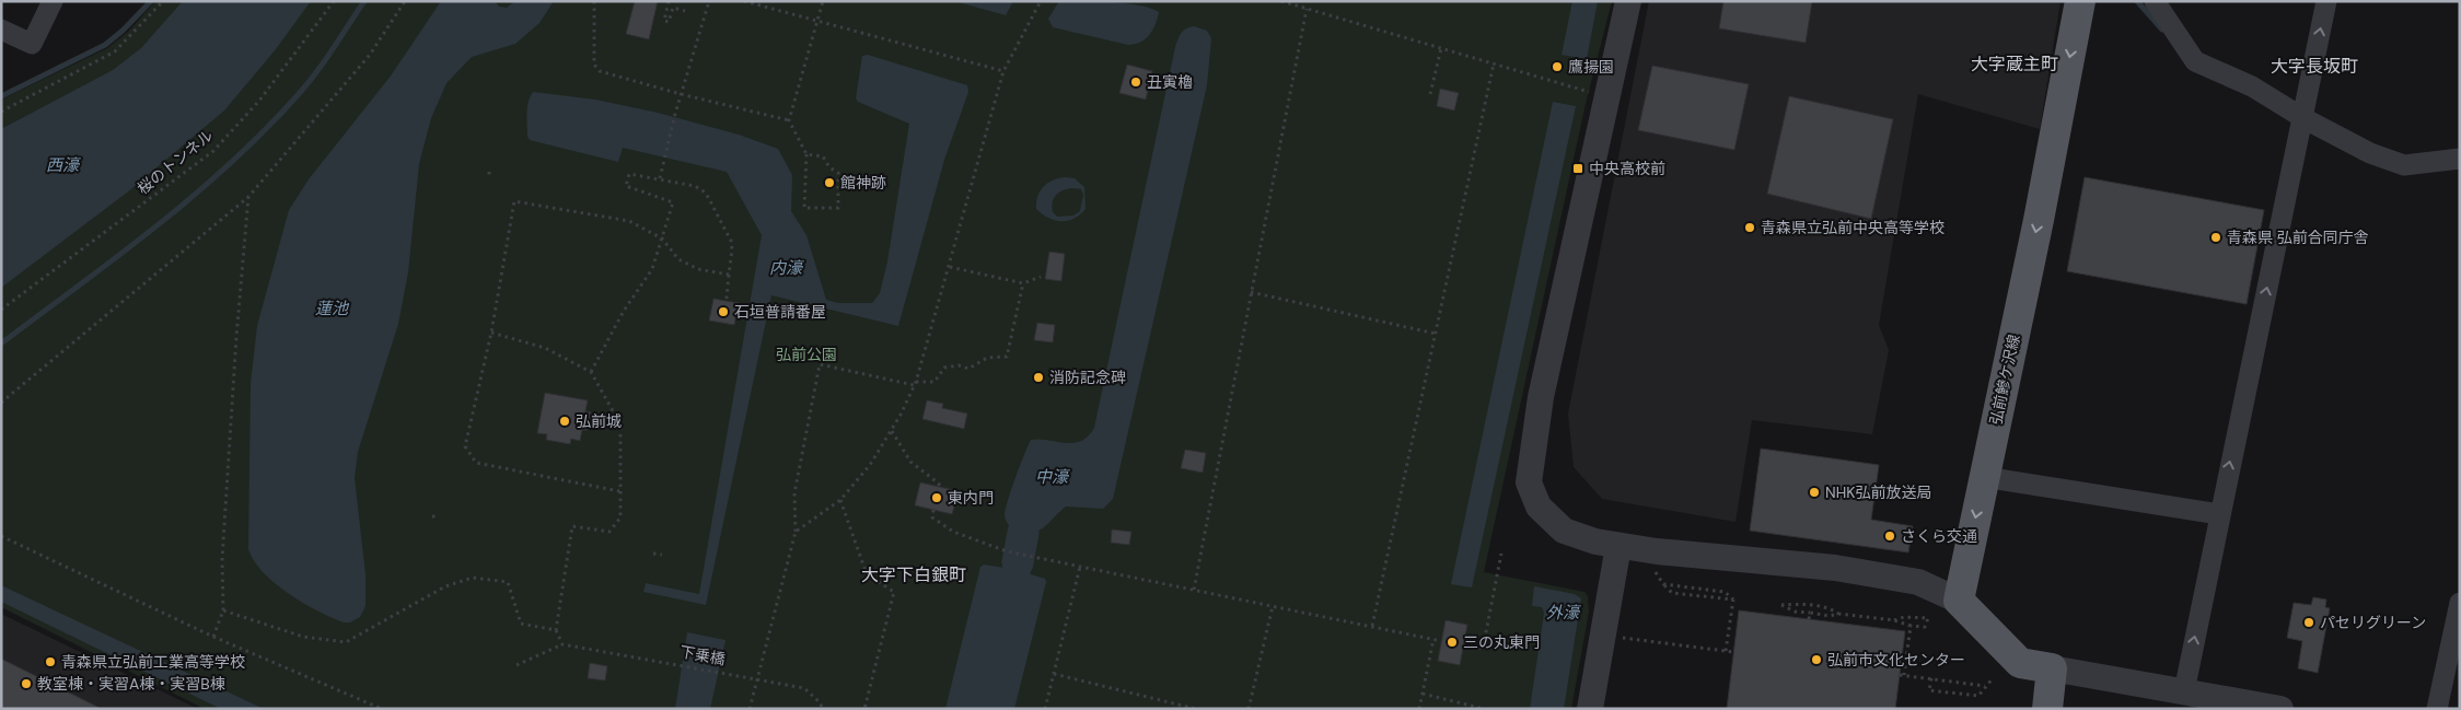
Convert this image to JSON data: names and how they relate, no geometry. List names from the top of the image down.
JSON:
{
  "streets": {
    "main road": ["弘前鰺ケ沢線"],
    "path": ["桜のトンネル", "下乗橋"]
  },
  "one_way": ["弘前鰺ケ沢線"],
  "districts": ["大字蔵主町", "大字長坂町", "大字下白銀町"],
  "water": [
    "西濠",
    "内濠",
    "蓮池",
    "中濠",
    "外濠"
  ],
  "parks": ["弘前公園"],
  "places": {
    "other": [
      "鷹揚園",
      "丑寅櫓",
      "館神跡",
      "青森県立弘前中央高等学校",
      "青森県 弘前合同庁舎",
      "石垣普請番屋",
      "消防記念碑",
      "弘前城",
      "NHK弘前放送局",
      "東内門",
      "さくら交通",
      "パセリグリーン",
      "三の丸東門",
      "弘前市文化センター",
      "青森県立弘前工業高等学校",
      "教室棟・実習A棟・実習B棟"
    ],
    "transit": ["中央高校前"]
  }
}
